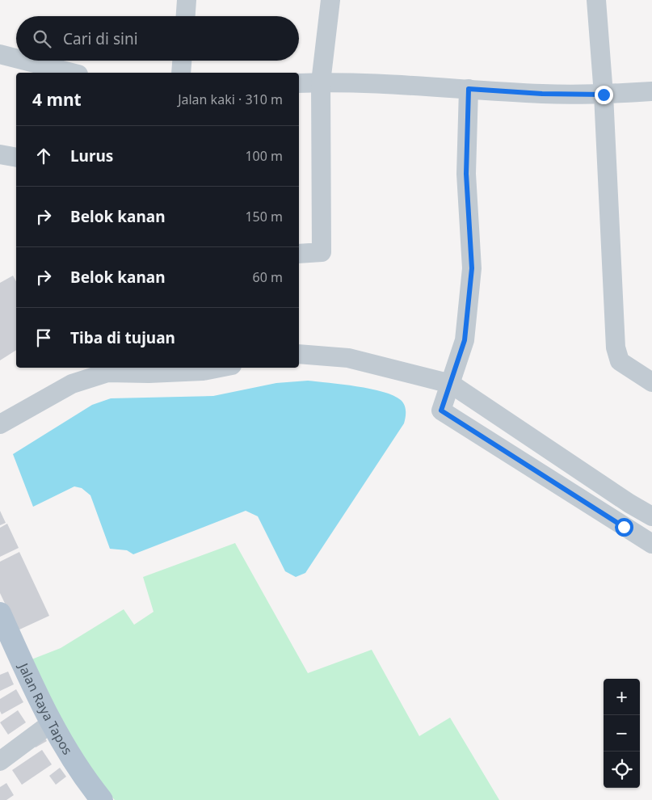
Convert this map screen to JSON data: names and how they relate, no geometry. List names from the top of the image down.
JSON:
{
  "streets": {
    "main road": ["Jalan Raya Tapos"]
  },
  "page": {
    "search": "Cari di sini",
    "heading": ["4 mnt", "Jalan kaki · 310 m"],
    "list": [
      ["Lurus", "100 m"],
      ["Belok kanan", "150 m"],
      ["Belok kanan", "60 m"],
      "Tiba di tujuan"
    ],
    "map_buttons": ["+", "−"]
  }
}
